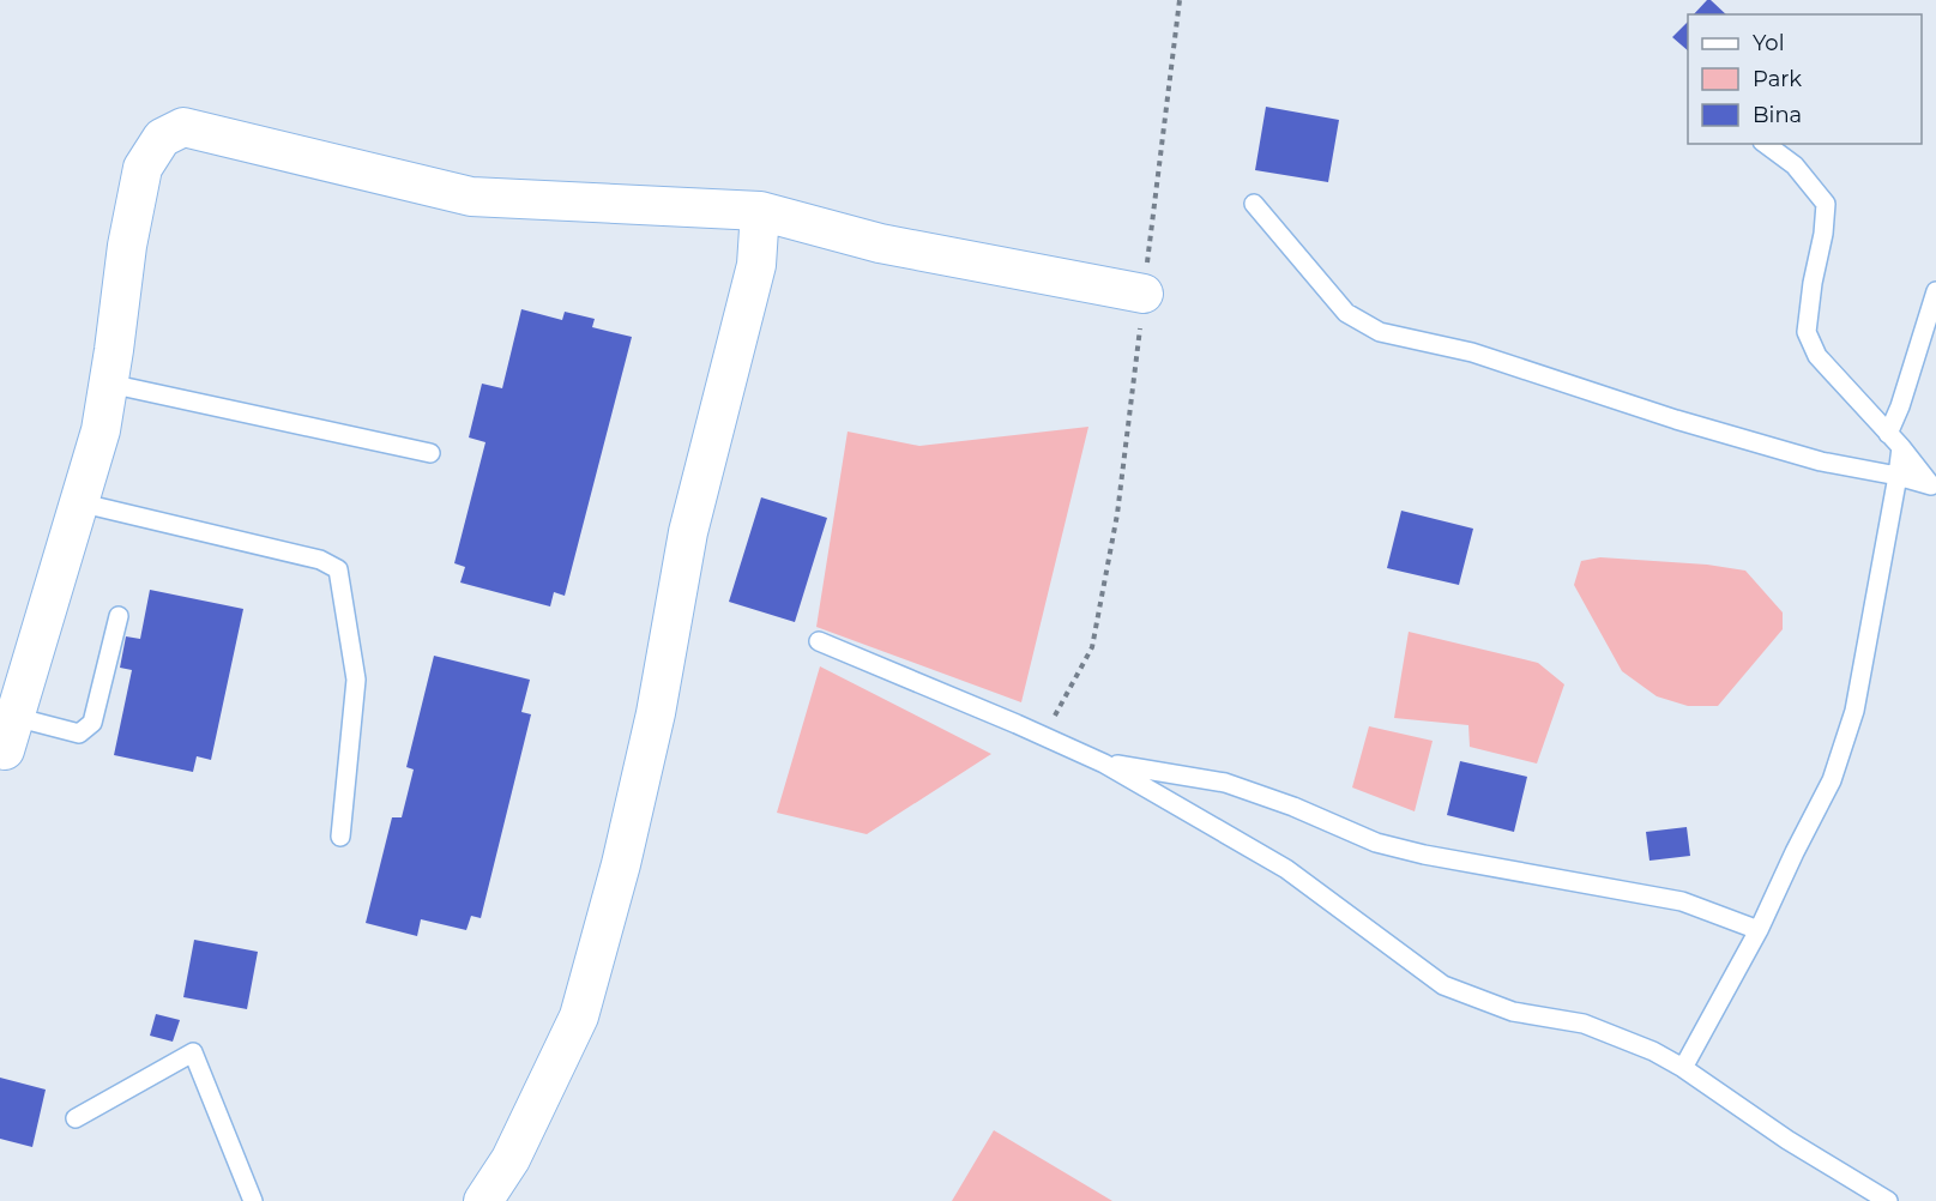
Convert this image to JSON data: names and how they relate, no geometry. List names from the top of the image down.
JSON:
{
  "legend": ["Yol", "Park", "Bina"]
}
